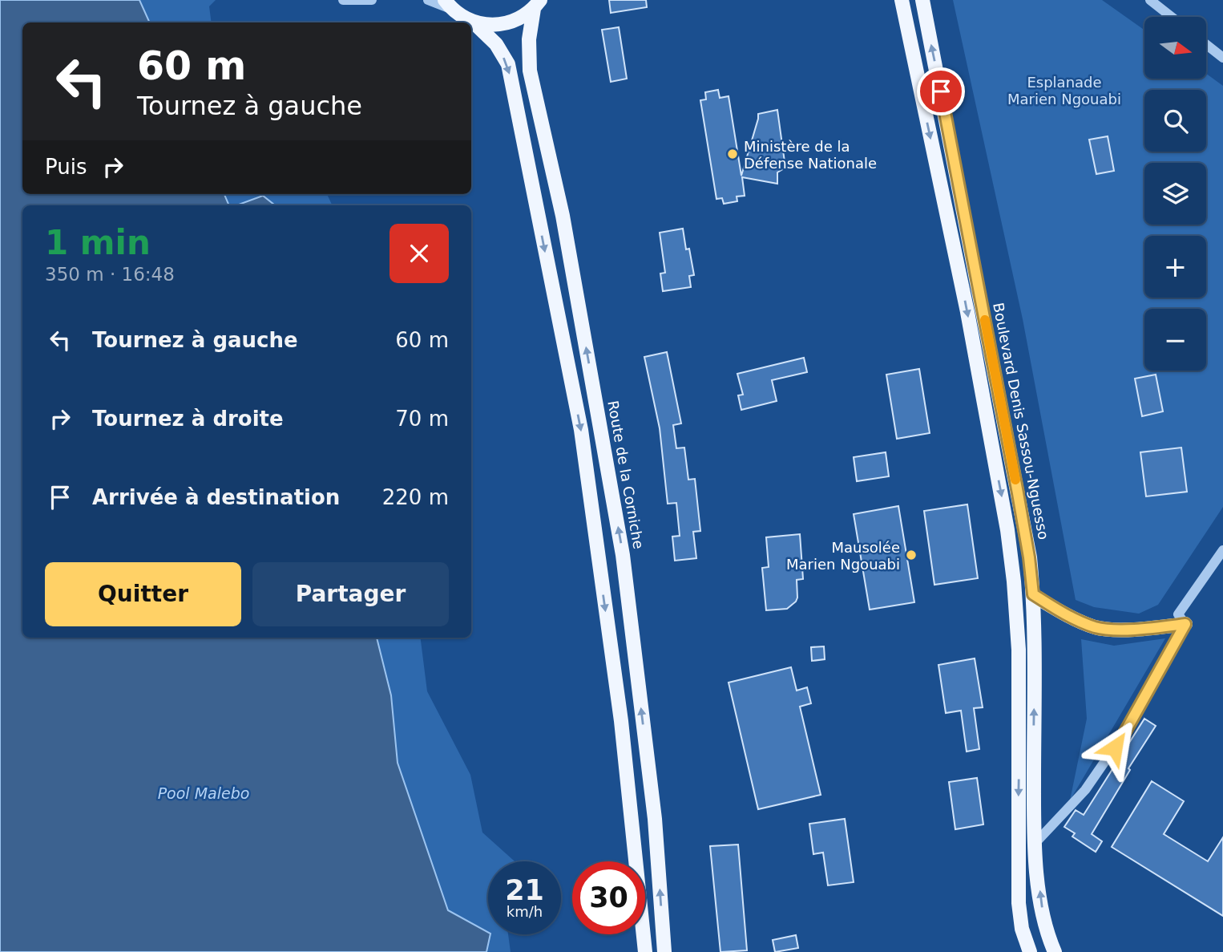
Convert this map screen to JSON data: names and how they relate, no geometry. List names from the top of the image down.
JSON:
{
  "streets": {
    "main road": ["Boulevard Denis Sassou-Nguesso", "Route de la Corniche"]
  },
  "water": ["Pool Malebo"],
  "parks": ["Esplanade Marien Ngouabi"],
  "places": ["Ministère de la Défense Nationale", "Mausolée Marien Ngouabi"],
  "north": "right",
  "page": {
    "map_buttons": ["+", "−"],
    "turn": ["60 m", "Tournez à gauche"],
    "then": "Puis",
    "heading": ["1 min", "350 m · 16:48"],
    "list": [
      {
        "name": "Tournez à gauche",
        "value": "60 m"
      },
      {
        "name": "Tournez à droite",
        "value": "70 m"
      },
      {
        "name": "Arrivée à destination",
        "value": "220 m"
      }
    ],
    "buttons": ["Quitter", "Partager"],
    "speed": "21 km/h",
    "limit": "30"
  }
}
